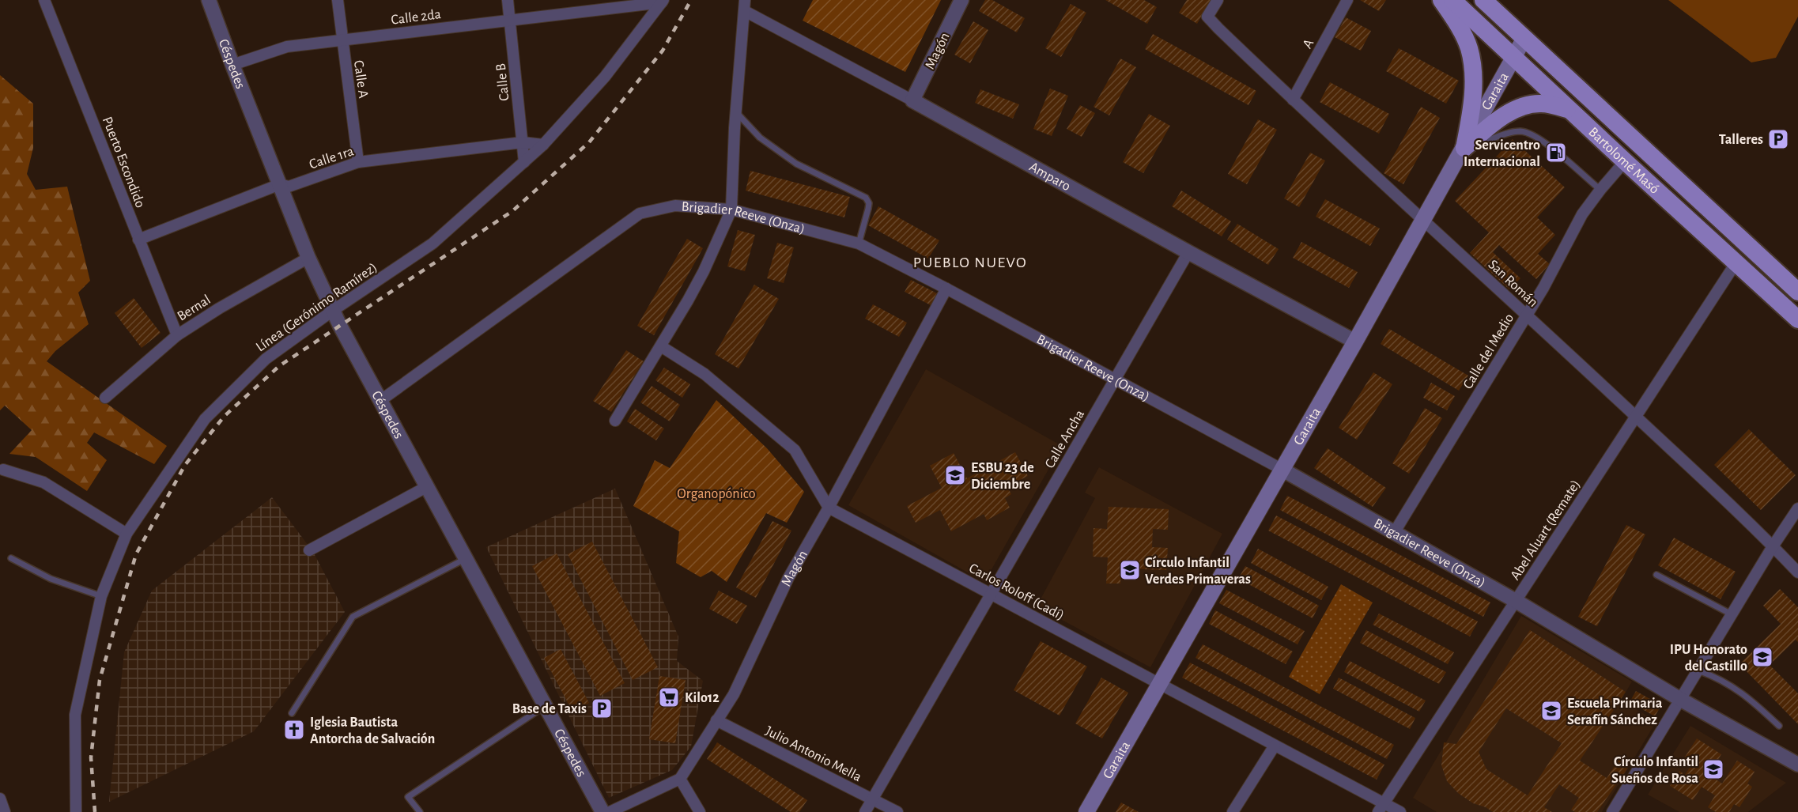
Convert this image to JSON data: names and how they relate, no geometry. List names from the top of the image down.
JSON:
{
  "streets": {
    "main road": ["Garaita", "Bartolomé Masó"],
    "street": [
      "Calle 2da",
      "A",
      "Magón",
      "Céspedes",
      "Calle A",
      "Calle B",
      "Calle 1ra",
      "Puerto Escondido",
      "Amparo",
      "Brigadier Reeve (Onza)",
      "San Román",
      "Línea (Gerónimo Ramírez)",
      "Bernal",
      "Calle del Medio",
      "Calle Ancha",
      "Abel Aluart (Remate)",
      "Carlos Roloff (Cadí)",
      "Julio Antonio Mella"
    ]
  },
  "crossings": [
    ["Calle 2da", "Céspedes"],
    ["Calle 2da", "Calle A"],
    ["Calle 2da", "Calle B"],
    ["Calle 2da", "Línea (Gerónimo Ramírez)"],
    ["A", "San Román"],
    ["Magón", "Amparo"],
    ["Magón", "Brigadier Reeve (Onza)"],
    ["Magón", "Carlos Roloff (Cadí)"],
    ["Magón", "Julio Antonio Mella"],
    ["Céspedes", "Calle 1ra"],
    ["Céspedes", "Brigadier Reeve (Onza)"],
    ["Céspedes", "Línea (Gerónimo Ramírez)"],
    ["Céspedes", "Bernal"],
    ["Calle A", "Calle 1ra"],
    ["Calle B", "Calle 1ra"],
    ["Calle B", "Línea (Gerónimo Ramírez)"],
    ["Garaita", "Bartolomé Masó"],
    ["Garaita", "Amparo"],
    ["Garaita", "Brigadier Reeve (Onza)"],
    ["Garaita", "San Román"],
    ["Garaita", "Carlos Roloff (Cadí)"],
    ["Calle 1ra", "Puerto Escondido"],
    ["Calle 1ra", "Línea (Gerónimo Ramírez)"],
    ["Bartolomé Masó", "Calle del Medio"],
    ["Bartolomé Masó", "Abel Aluart (Remate)"],
    ["Puerto Escondido", "Bernal"],
    ["Amparo", "Calle Ancha"],
    ["Brigadier Reeve (Onza)", "Calle del Medio"],
    ["Brigadier Reeve (Onza)", "Calle Ancha"],
    ["Brigadier Reeve (Onza)", "Abel Aluart (Remate)"],
    ["San Román", "Calle del Medio"],
    ["San Román", "Abel Aluart (Remate)"],
    ["Calle Ancha", "Carlos Roloff (Cadí)"],
    ["Calle Ancha", "Julio Antonio Mella"],
    ["Abel Aluart (Remate)", "Carlos Roloff (Cadí)"]
  ],
  "districts": ["PUEBLO NUEVO"],
  "parks": ["Organopónico"],
  "places": {
    "parking": ["Talleres", "Base de Taxis"],
    "fuel station": ["Servicentro Internacional"],
    "school or university": [
      "ESBU 23 de Diciembre",
      "Círculo Infantil Verdes Primaveras",
      "IPU Honorato del Castillo",
      "Escuela Primaria Serafín Sánchez",
      "Círculo Infantil Sueños de Rosa"
    ],
    "supermarket": ["Kilo12"],
    "church": ["Iglesia Bautista Antorcha de Salvación"]
  }
}
